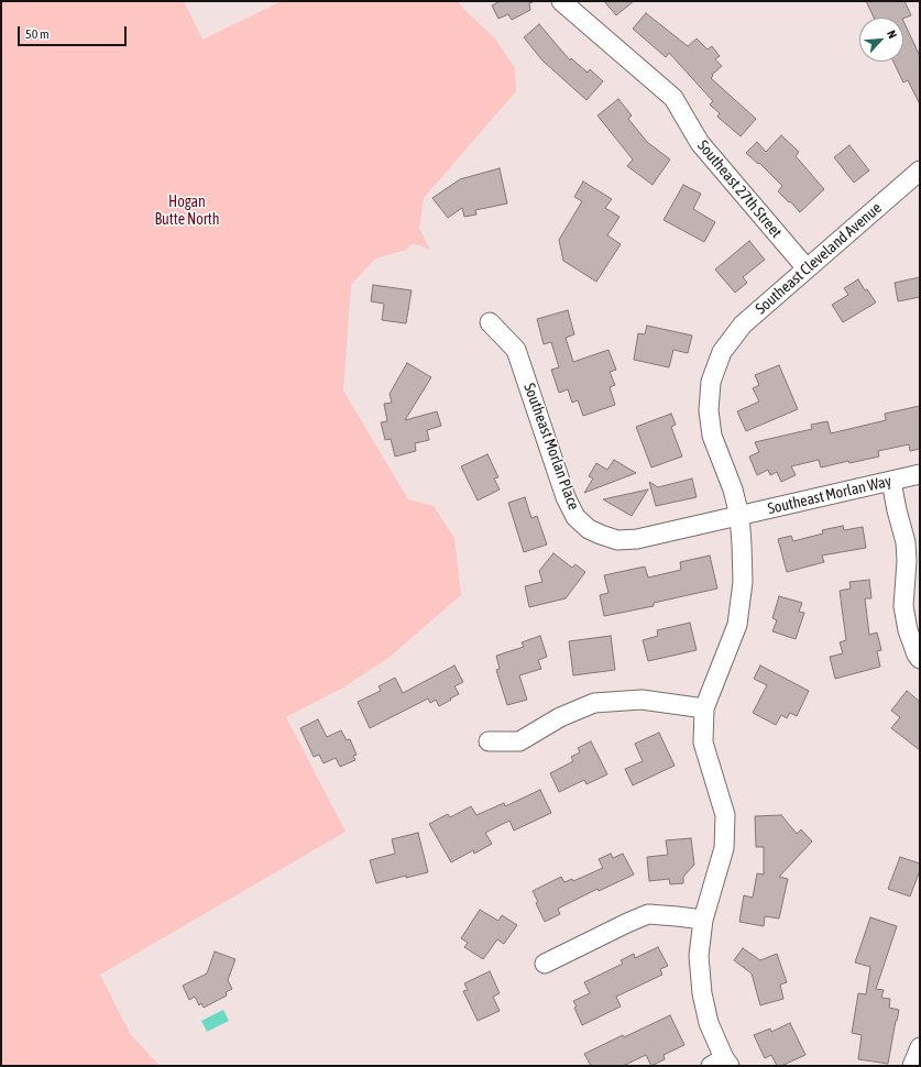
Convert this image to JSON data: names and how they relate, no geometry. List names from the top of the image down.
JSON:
{
  "streets": {
    "street": [
      "Southeast 27th Street",
      "Southeast Cleveland Avenue",
      "Southeast Morlan Place",
      "Southeast Morlan Way"
    ]
  },
  "crossings": [
    ["Southeast 27th Street", "Southeast Cleveland Avenue"],
    ["Southeast Cleveland Avenue", "Southeast Morlan Place"],
    ["Southeast Cleveland Avenue", "Southeast Morlan Way"],
    ["Southeast Morlan Place", "Southeast Morlan Way"]
  ],
  "parks": ["Hogan Butte North"],
  "scale_bar": "50 m",
  "north": "top right"
}
